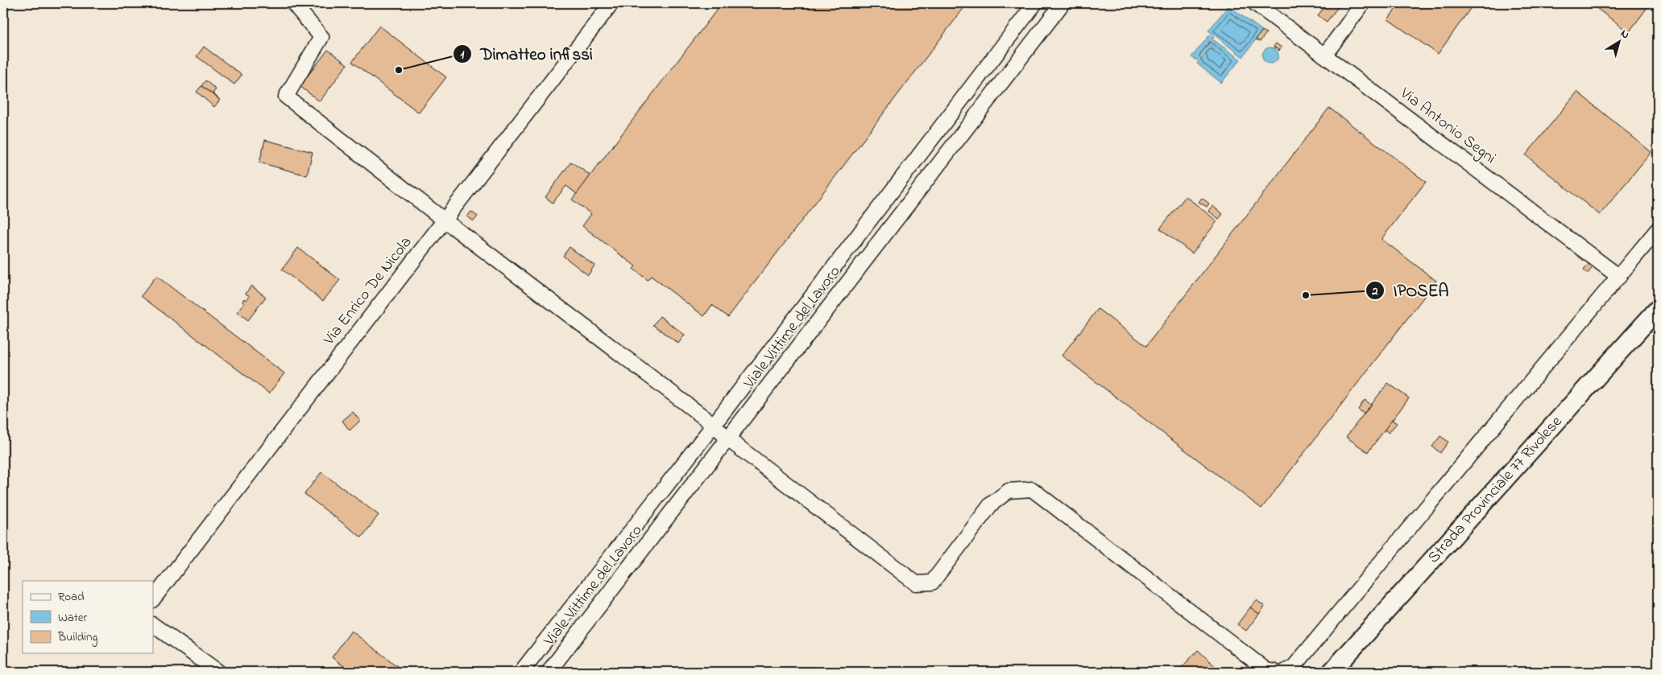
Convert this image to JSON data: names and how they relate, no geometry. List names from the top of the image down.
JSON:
{
  "streets": {
    "main road": ["Strada Provinciale 77 Rivolese"],
    "street": ["Via Antonio Segni", "Via Enrico De Nicola", "Viale Vittime del Lavoro"]
  },
  "places": ["Dimatteo infissi", "IPOSEA"],
  "legend": ["Road", "Water", "Building"],
  "north": "top right"
}
